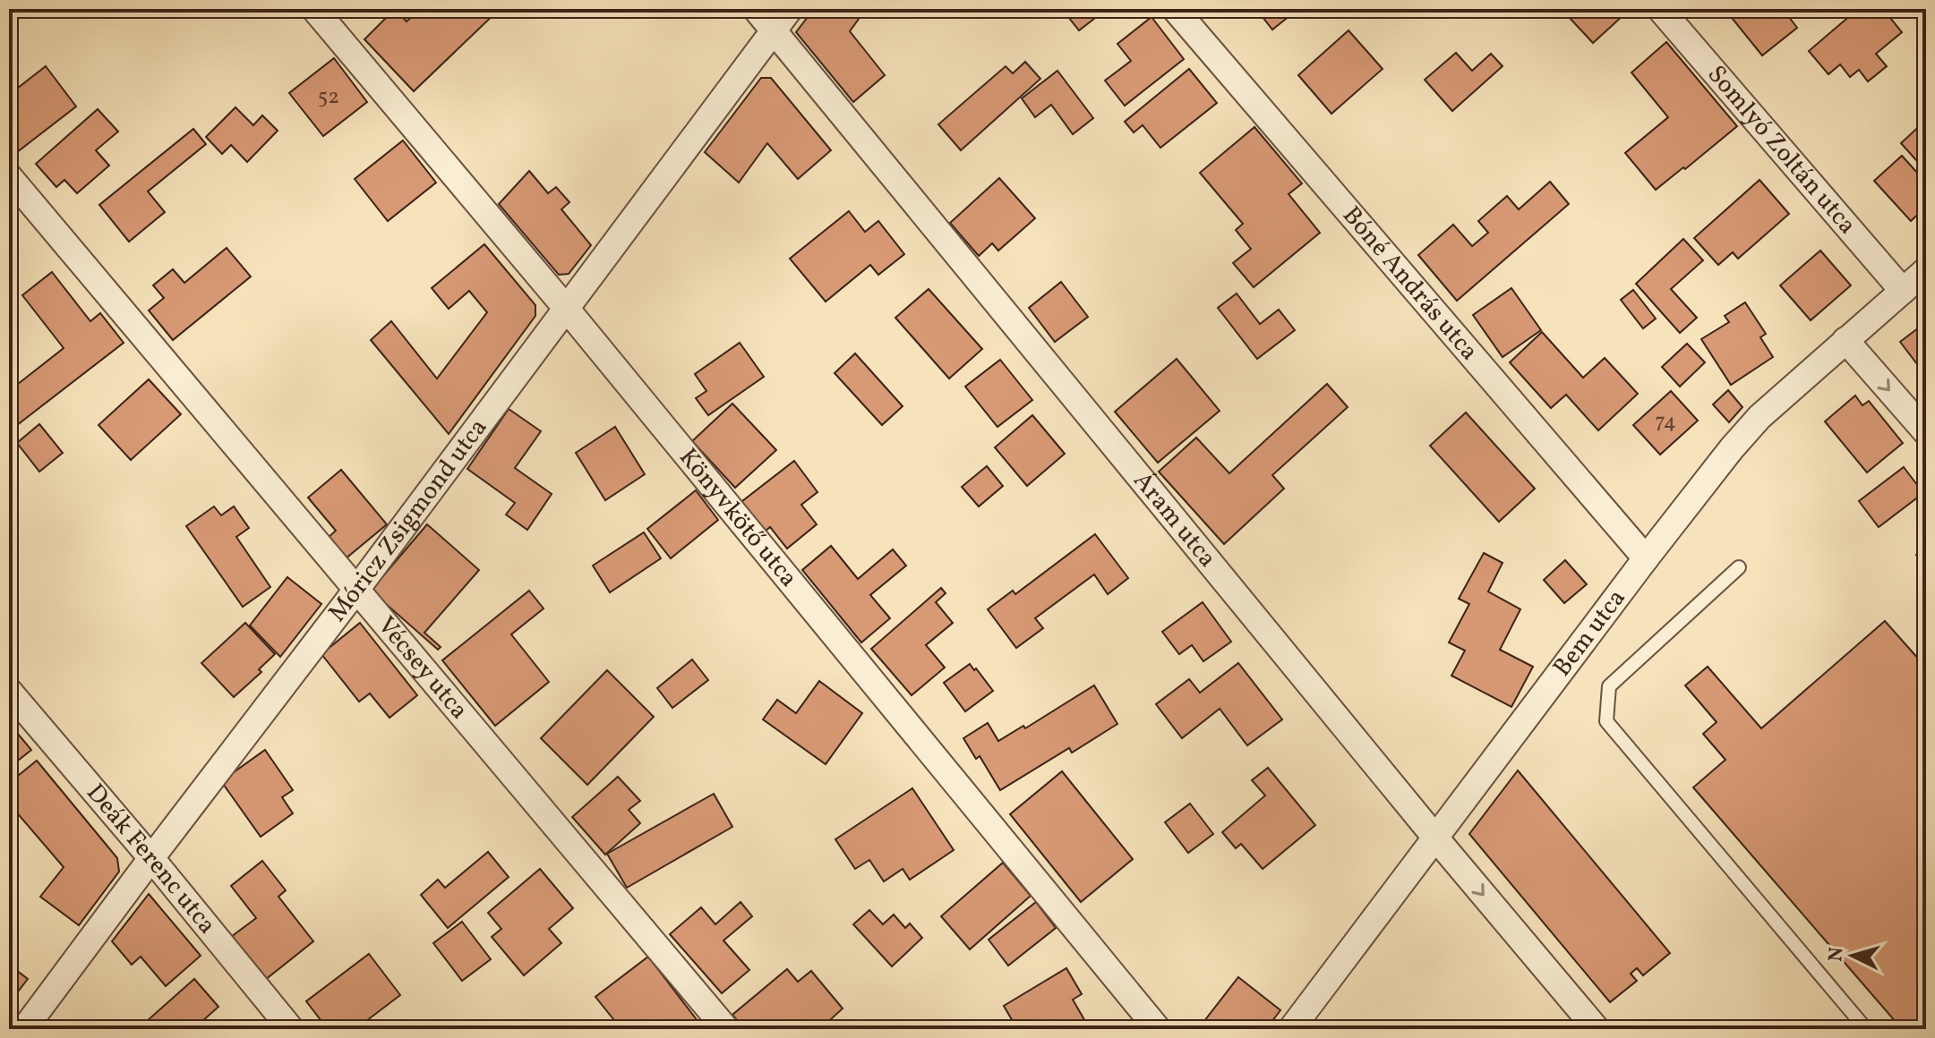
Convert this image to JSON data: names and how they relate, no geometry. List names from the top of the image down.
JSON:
{
  "streets": {
    "street": [
      "Somlyó Zoltán utca",
      "Bóné András utca",
      "Könyvkötő utca",
      "Móricz Zsigmond utca",
      "Áram utca",
      "Bem utca",
      "Vécsey utca",
      "Deák Ferenc utca"
    ]
  },
  "crossings": [
    ["Somlyó Zoltán utca", "Bem utca"],
    ["Bóné András utca", "Bem utca"],
    ["Könyvkötő utca", "Móricz Zsigmond utca"],
    ["Móricz Zsigmond utca", "Áram utca"],
    ["Móricz Zsigmond utca", "Vécsey utca"],
    ["Móricz Zsigmond utca", "Deák Ferenc utca"],
    ["Áram utca", "Bem utca"]
  ],
  "house_numbers": ["52", "74"],
  "north": "left"
}
